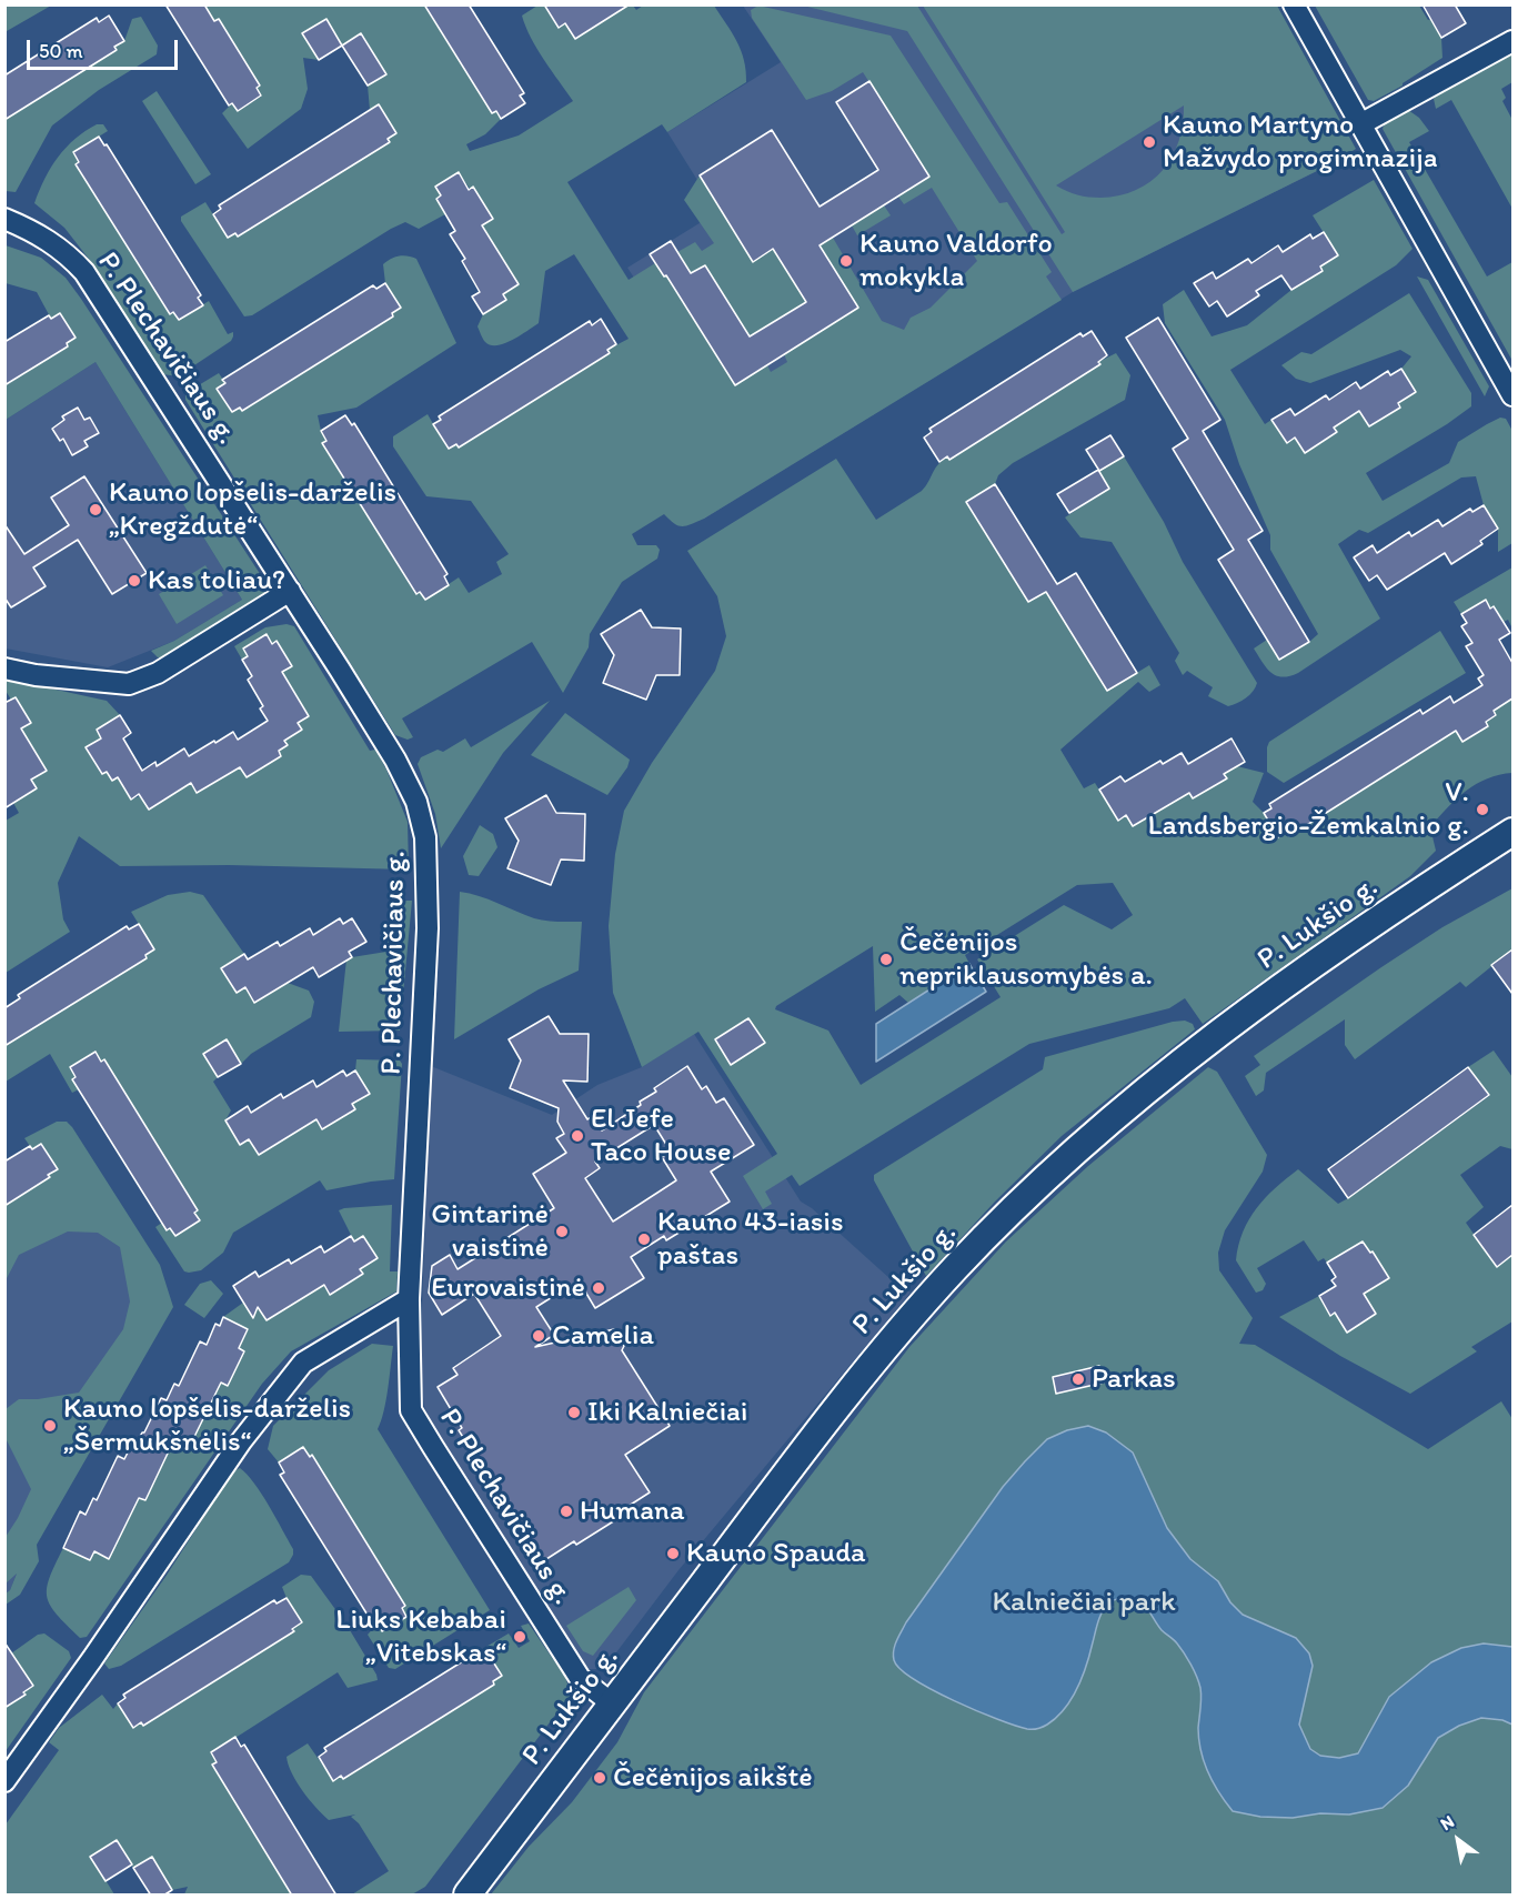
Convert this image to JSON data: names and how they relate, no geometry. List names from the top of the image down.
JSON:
{
  "streets": {
    "main road": ["P. Lukšio g."],
    "street": ["P. Plechavičiaus g."]
  },
  "crossings": [
    ["P. Plechavičiaus g.", "P. Lukšio g."]
  ],
  "parks": ["Kalniečiai park"],
  "places": [
    "Kauno Martyno Mažvydo progimnazija",
    "Kauno Valdorfo mokykla",
    "Kauno lopšelis-darželis „Kregždutė“",
    "Kas toliau?",
    "V. Landsbergio-Žemkalnio g.",
    "Čečėnijos nepriklausomybės a.",
    "El Jefe Taco House",
    "Gintarinė vaistinė",
    "Kauno 43-iasis paštas",
    "Eurovaistinė",
    "Camelia",
    "Parkas",
    "Iki Kalniečiai",
    "Kauno lopšelis-darželis „Šermukšnėlis“",
    "Humana",
    "Kauno Spauda",
    "Liuks Kebabai „Vitebskas“",
    "Čečėnijos aikštė"
  ],
  "scale_bar": "50 m",
  "north": "top left"
}
